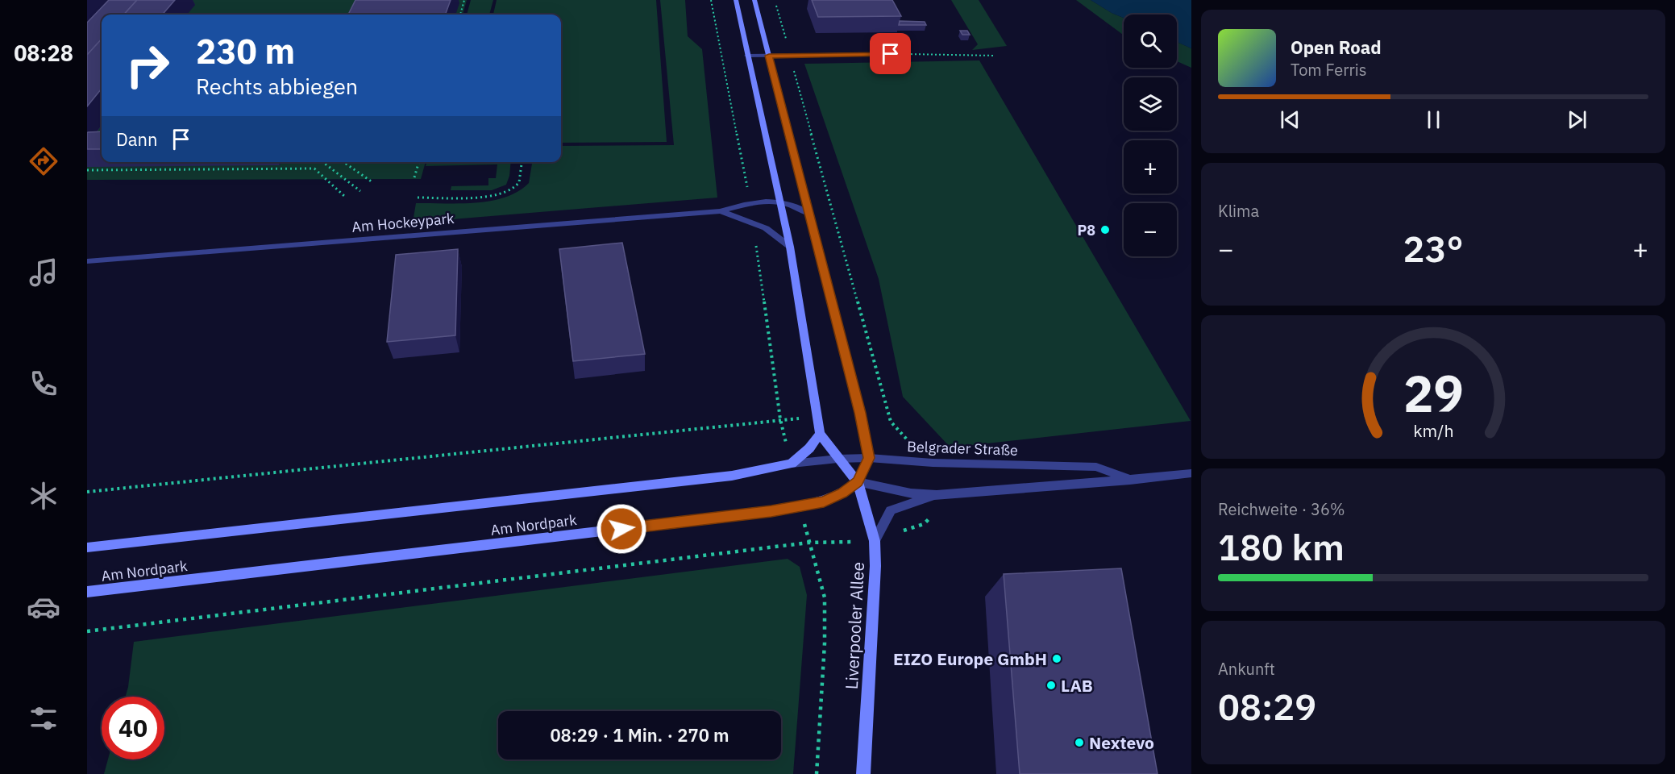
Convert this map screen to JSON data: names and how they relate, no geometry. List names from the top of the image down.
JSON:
{
  "streets": {
    "street": [
      "Am Hockeypark",
      "Belgrader Straße",
      "Am Nordpark",
      "Liverpooler Allee"
    ]
  },
  "crossings": [
    ["Belgrader Straße", "Am Nordpark"],
    ["Belgrader Straße", "Liverpooler Allee"],
    ["Am Nordpark", "Liverpooler Allee"]
  ],
  "places": [
    "P8",
    "EIZO Europe GmbH",
    "LAB",
    "Nextevo"
  ],
  "page": {
    "tabs": "08:28",
    "map_buttons": ["+", "−"],
    "turn": ["230 m", "Rechts abbiegen"],
    "song": ["Open Road", "Tom Ferris"],
    "then": "Dann",
    "tile": [
      "Klima",
      ["Reichweite · 36%", "180 km"],
      ["Ankunft", "08:29"]
    ],
    "heat": ["−", "23°", "+"],
    "limit": "40",
    "trip": "08:29 · 1 Min. · 270 m",
    "gauge": ["29", "km/h"]
  }
}
